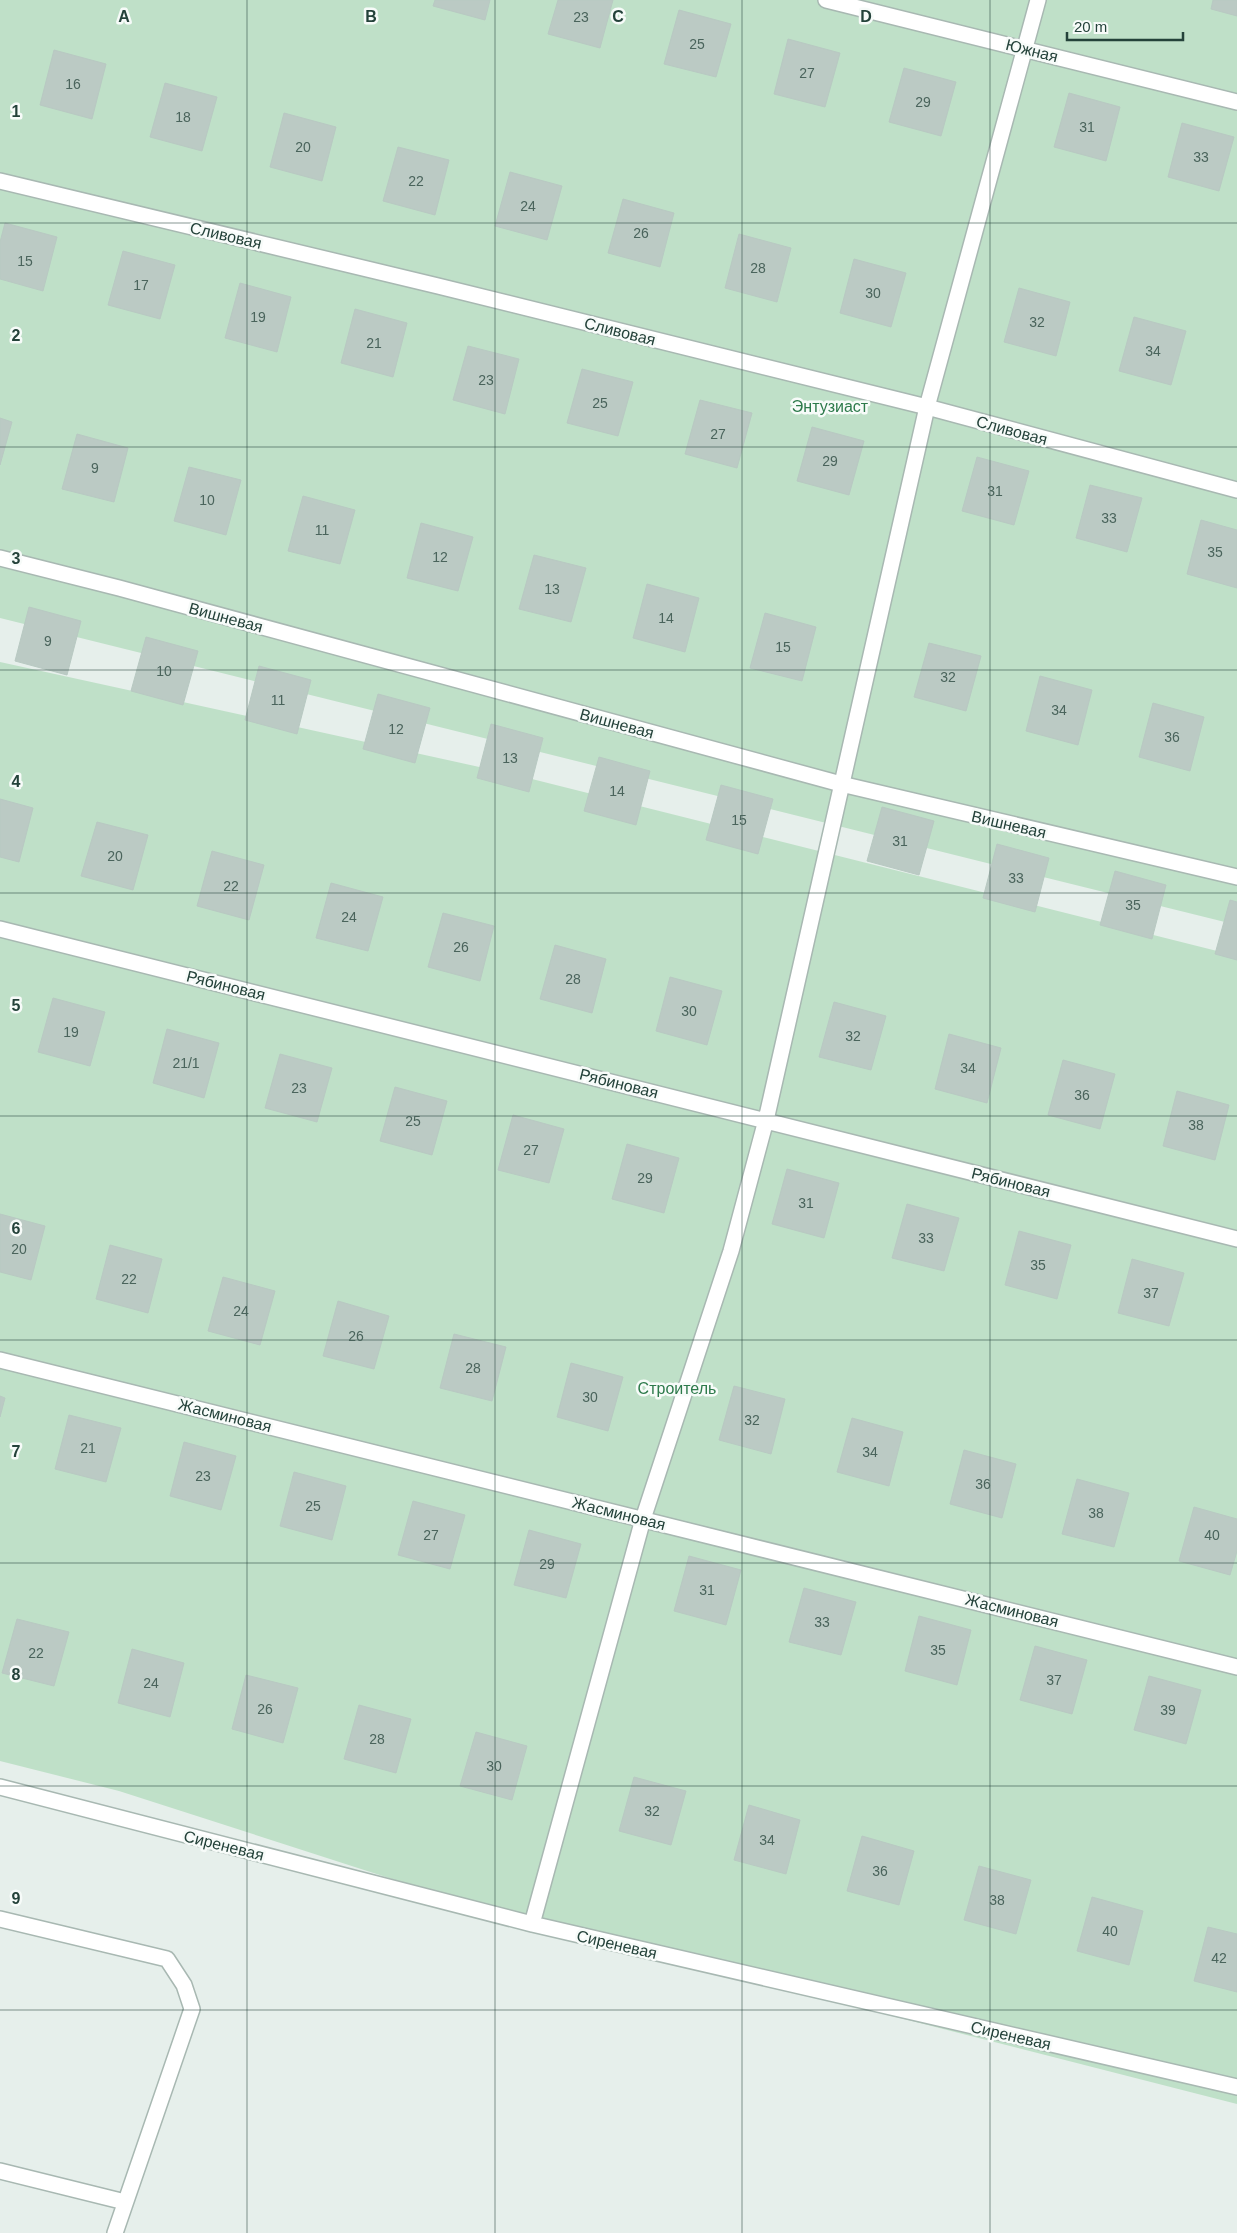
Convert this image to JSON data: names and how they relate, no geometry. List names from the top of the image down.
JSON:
{
  "streets": {
    "street": [
      "Южная",
      "Сливовая",
      "Вишневая",
      "Рябиновая",
      "Жасминовая",
      "Сиреневая"
    ]
  },
  "parks": ["Энтузиаст", "Строитель"],
  "house_numbers": [
    "23",
    "25",
    "27",
    "16",
    "29",
    "18",
    "31",
    "20",
    "33",
    "22",
    "24",
    "26",
    "15",
    "28",
    "17",
    "30",
    "19",
    "32",
    "21",
    "34",
    "23",
    "25",
    "27",
    "29",
    "9",
    "31",
    "10",
    "33",
    "11",
    "35",
    "12",
    "13",
    "14",
    "9",
    "15",
    "10",
    "32",
    "11",
    "34",
    "12",
    "36",
    "13",
    "14",
    "15",
    "31",
    "20",
    "33",
    "22",
    "35",
    "24",
    "26",
    "28",
    "30",
    "19",
    "32",
    "21/1",
    "34",
    "23",
    "36",
    "25",
    "38",
    "27",
    "29",
    "31",
    "33",
    "20",
    "35",
    "22",
    "37",
    "24",
    "26",
    "28",
    "30",
    "32",
    "21",
    "34",
    "23",
    "36",
    "25",
    "38",
    "27",
    "40",
    "29",
    "31",
    "33",
    "35",
    "22",
    "37",
    "24",
    "26",
    "39",
    "28",
    "30",
    "32",
    "34",
    "36",
    "38",
    "40",
    "42"
  ],
  "scale_bar": "20 m",
  "grid": {
    "columns": [
      "A",
      "B",
      "C",
      "D"
    ],
    "rows": [
      "1",
      "2",
      "3",
      "4",
      "5",
      "6",
      "7",
      "8",
      "9"
    ]
  }
}
